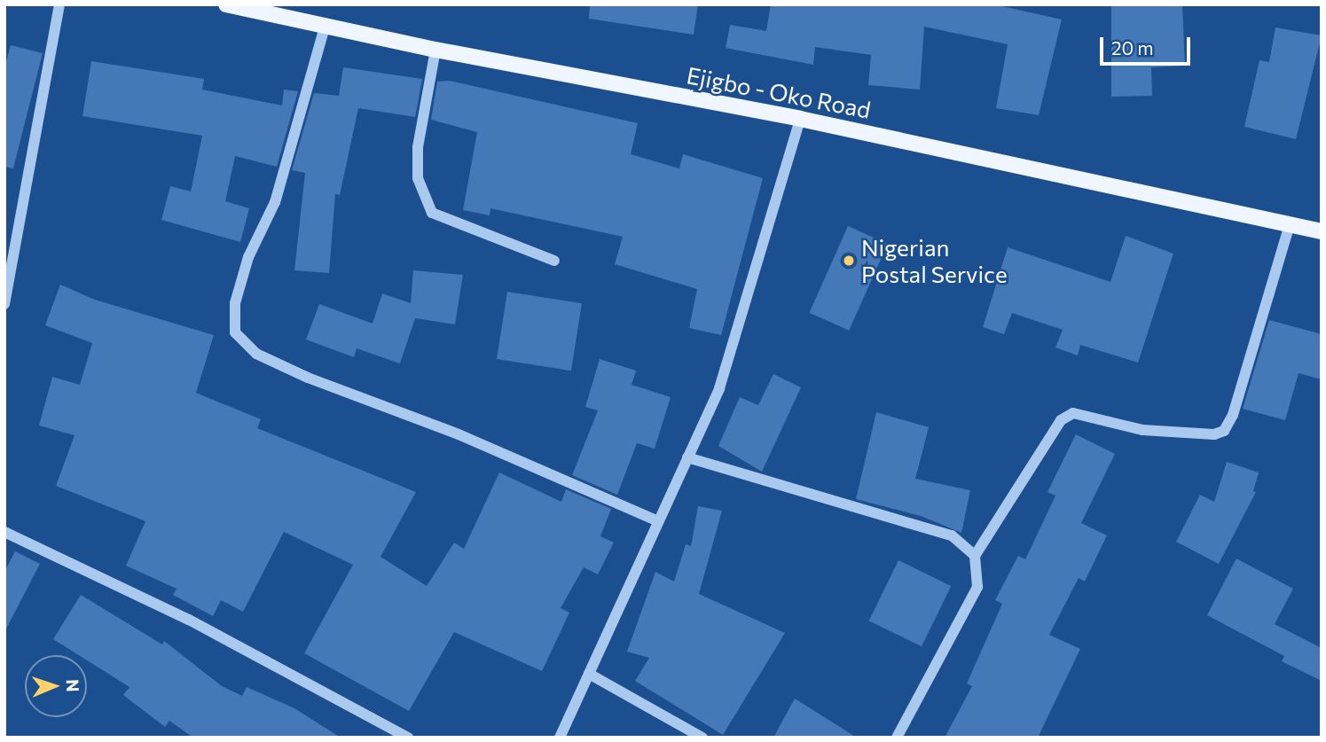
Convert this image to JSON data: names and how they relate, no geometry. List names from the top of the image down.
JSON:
{
  "streets": {
    "main road": ["Ejigbo - Oko Road"]
  },
  "places": ["Nigerian Postal Service"],
  "scale_bar": "20 m",
  "north": "right"
}
